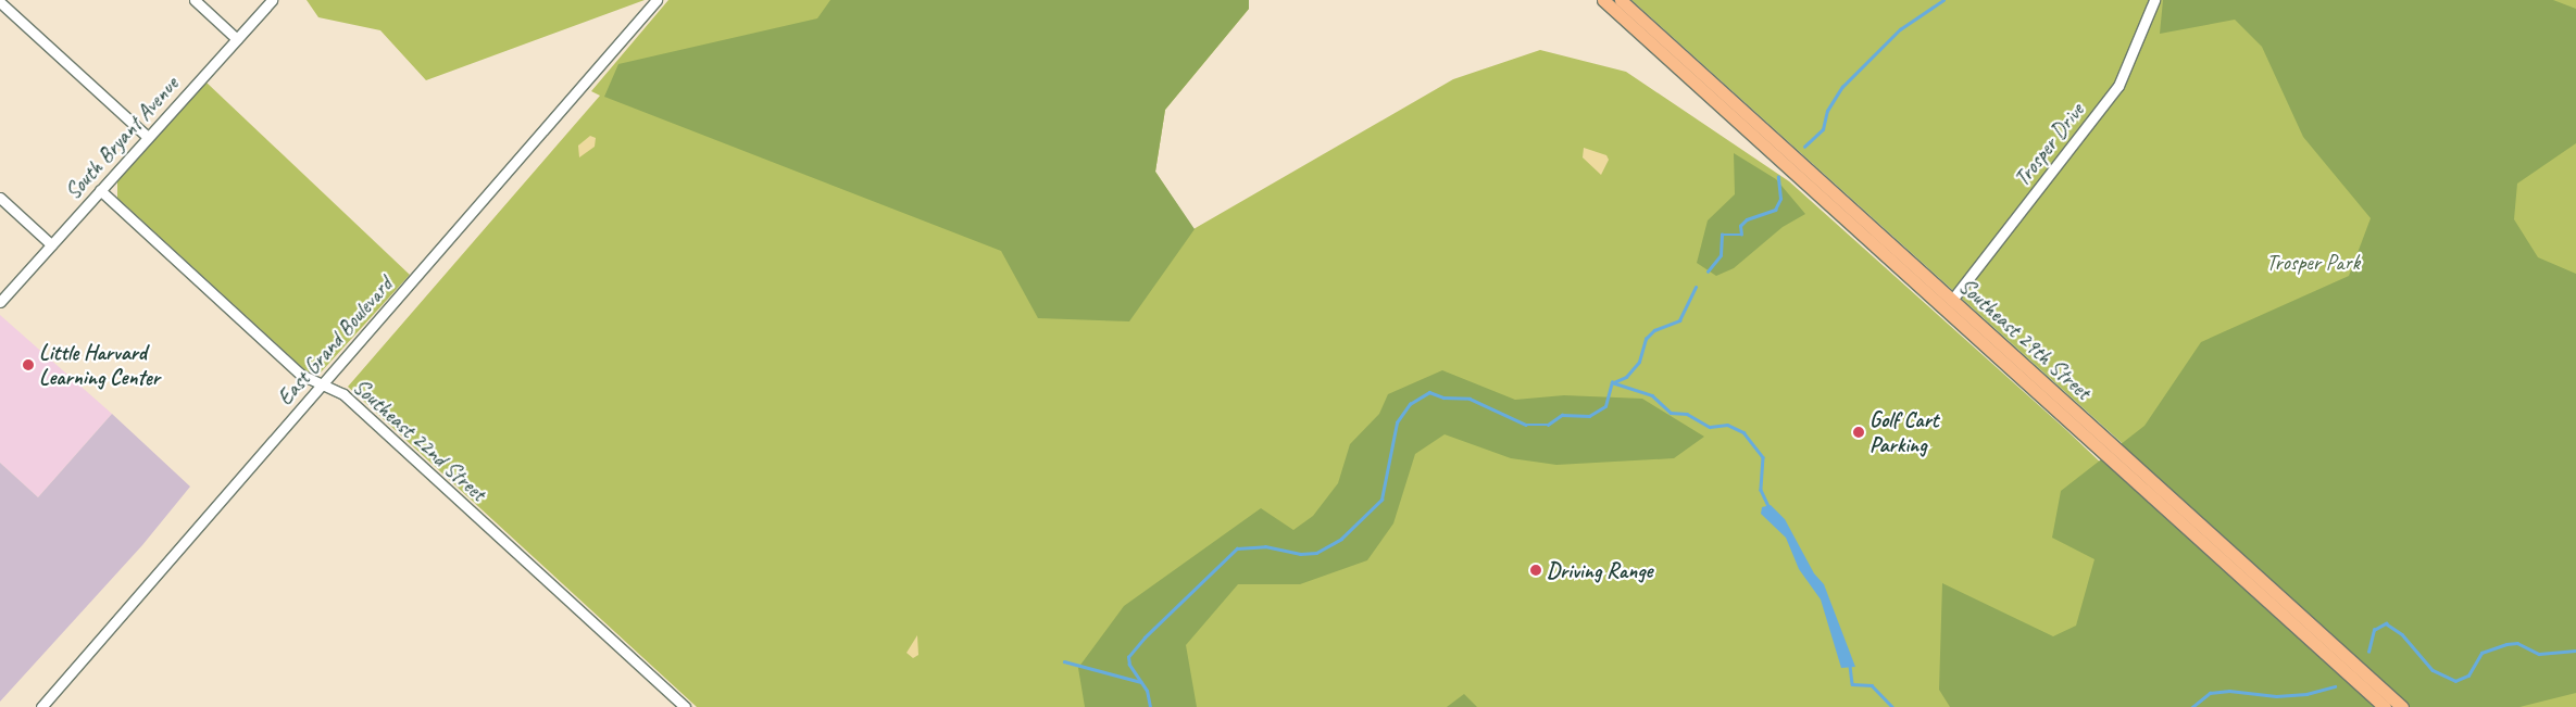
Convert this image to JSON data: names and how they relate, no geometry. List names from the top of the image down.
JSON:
{
  "streets": {
    "main road": ["Southeast 29th Street"],
    "street": [
      "South Bryant Avenue",
      "Trosper Drive",
      "East Grand Boulevard",
      "Southeast 22nd Street"
    ]
  },
  "crossings": [
    ["South Bryant Avenue", "Southeast 22nd Street"],
    ["Trosper Drive", "Southeast 29th Street"],
    ["East Grand Boulevard", "Southeast 22nd Street"]
  ],
  "parks": ["Trosper Park"],
  "places": ["Little Harvard Learning Center", "Golf Cart Parking", "Driving Range"]
}
